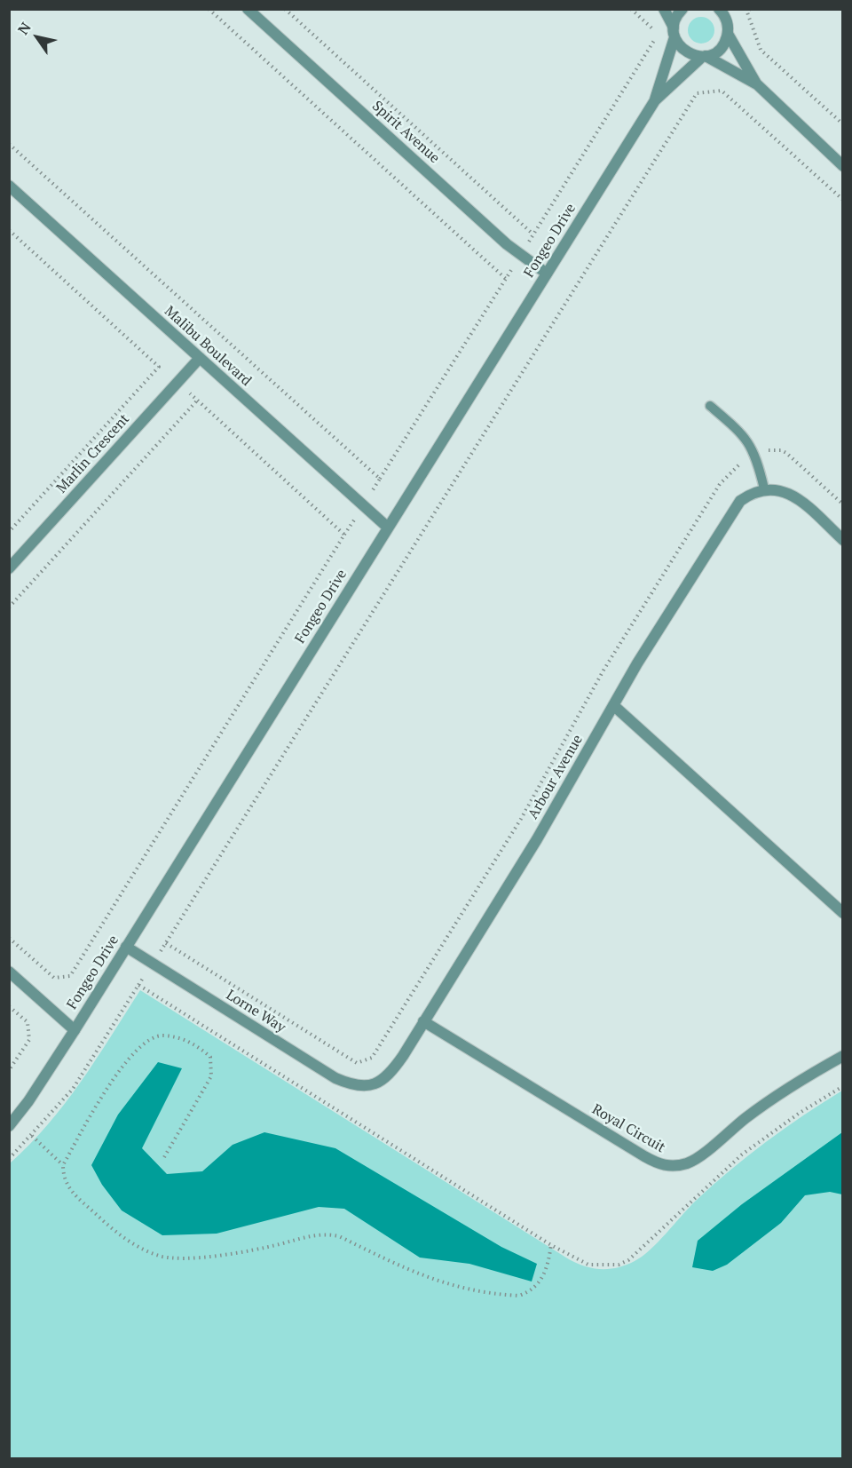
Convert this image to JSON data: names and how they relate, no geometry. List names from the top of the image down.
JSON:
{
  "streets": {
    "street": [
      "Spirit Avenue",
      "Fongeo Drive",
      "Malibu Boulevard",
      "Marlin Crescent",
      "Arbour Avenue",
      "Lorne Way",
      "Royal Circuit"
    ]
  },
  "crossings": [
    ["Spirit Avenue", "Fongeo Drive"],
    ["Fongeo Drive", "Malibu Boulevard"],
    ["Fongeo Drive", "Lorne Way"],
    ["Malibu Boulevard", "Marlin Crescent"],
    ["Arbour Avenue", "Lorne Way"],
    ["Arbour Avenue", "Royal Circuit"]
  ],
  "north": "top left"
}
